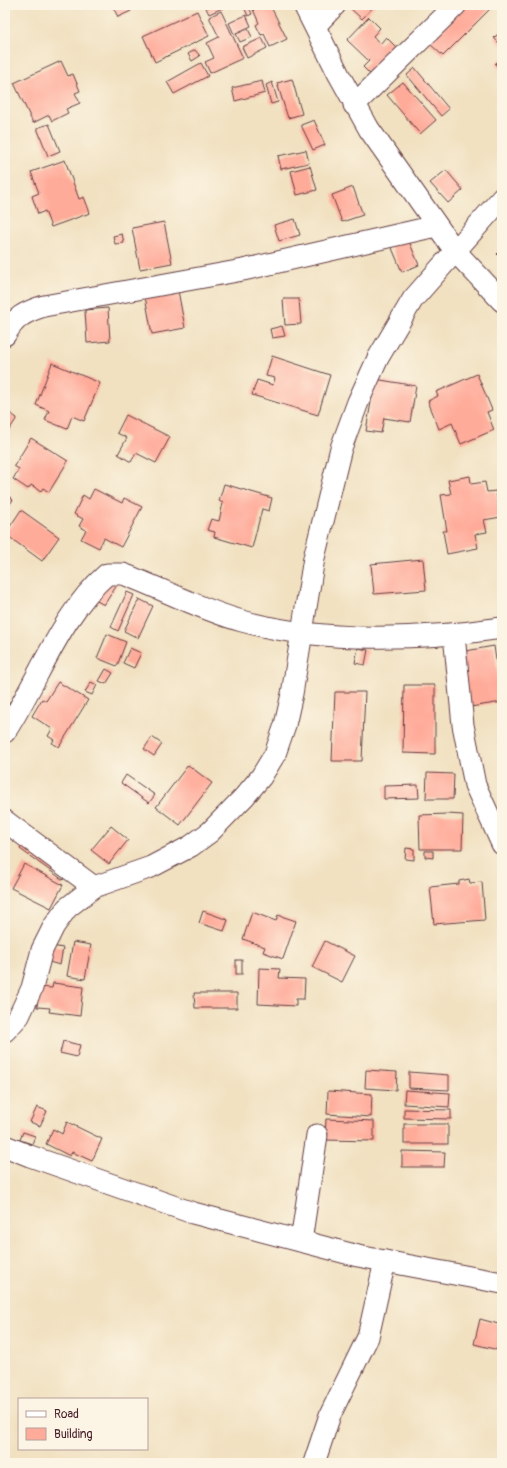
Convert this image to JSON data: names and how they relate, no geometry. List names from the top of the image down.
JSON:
{
  "legend": ["Road", "Building"]
}
